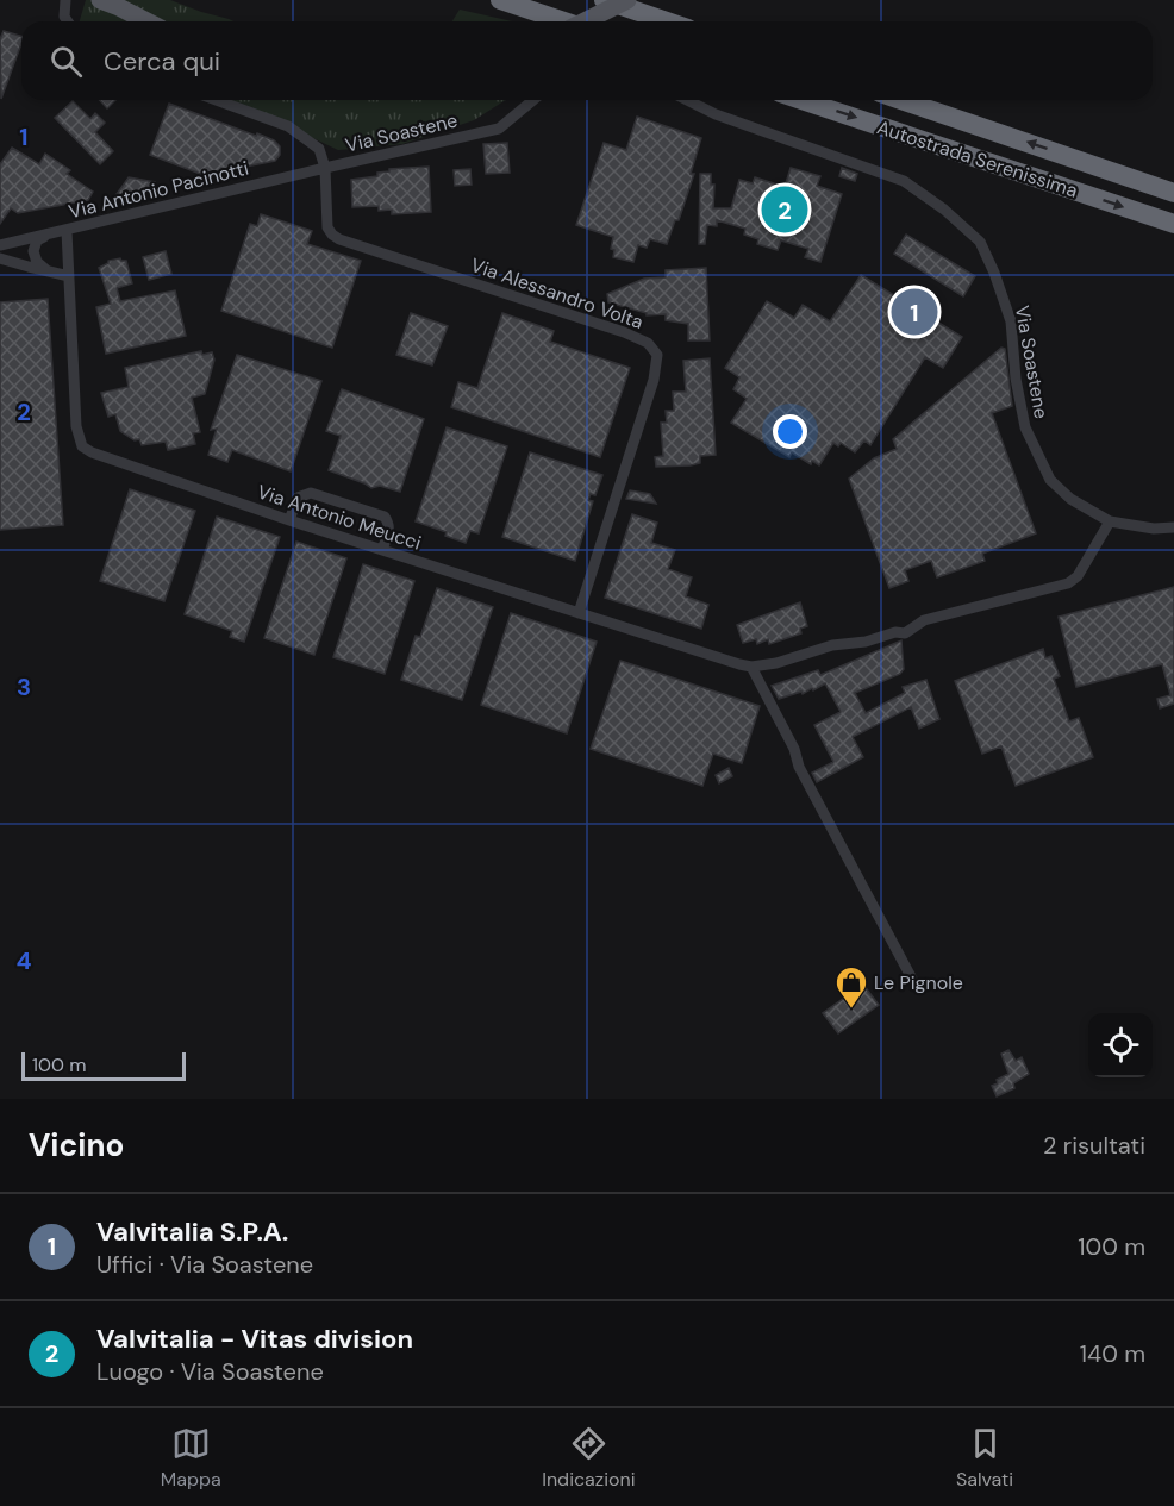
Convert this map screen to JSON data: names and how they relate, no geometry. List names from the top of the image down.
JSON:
{
  "streets": {
    "highway": ["Autostrada Serenissima"],
    "street": [
      "Via Soastene",
      "Via Antonio Pacinotti",
      "Via Alessandro Volta",
      "Via Antonio Meucci"
    ]
  },
  "crossings": [
    ["Via Soastene", "Via Antonio Pacinotti"],
    ["Via Soastene", "Via Alessandro Volta"],
    ["Via Antonio Pacinotti", "Via Alessandro Volta"],
    ["Via Antonio Pacinotti", "Via Antonio Meucci"],
    ["Via Alessandro Volta", "Via Antonio Meucci"]
  ],
  "places": {
    "shop": ["Le Pignole"]
  },
  "scale_bar": "100 m",
  "page": {
    "search": "Cerca qui",
    "pins": ["2", "1"],
    "scale": "100 m",
    "heading": ["Vicino", "2 risultati"],
    "list": [
      {
        "mark": "1",
        "name": "Valvitalia S.P.A.",
        "note": "Uffici · Via Soastene",
        "value": "100 m"
      },
      {
        "mark": "2",
        "name": "Valvitalia - Vitas division",
        "note": "Luogo · Via Soastene",
        "value": "140 m"
      }
    ],
    "nav": ["Mappa", "Indicazioni", "Salvati"]
  },
  "grid": {
    "rows": [
      "1",
      "2",
      "3",
      "4"
    ]
  }
}
